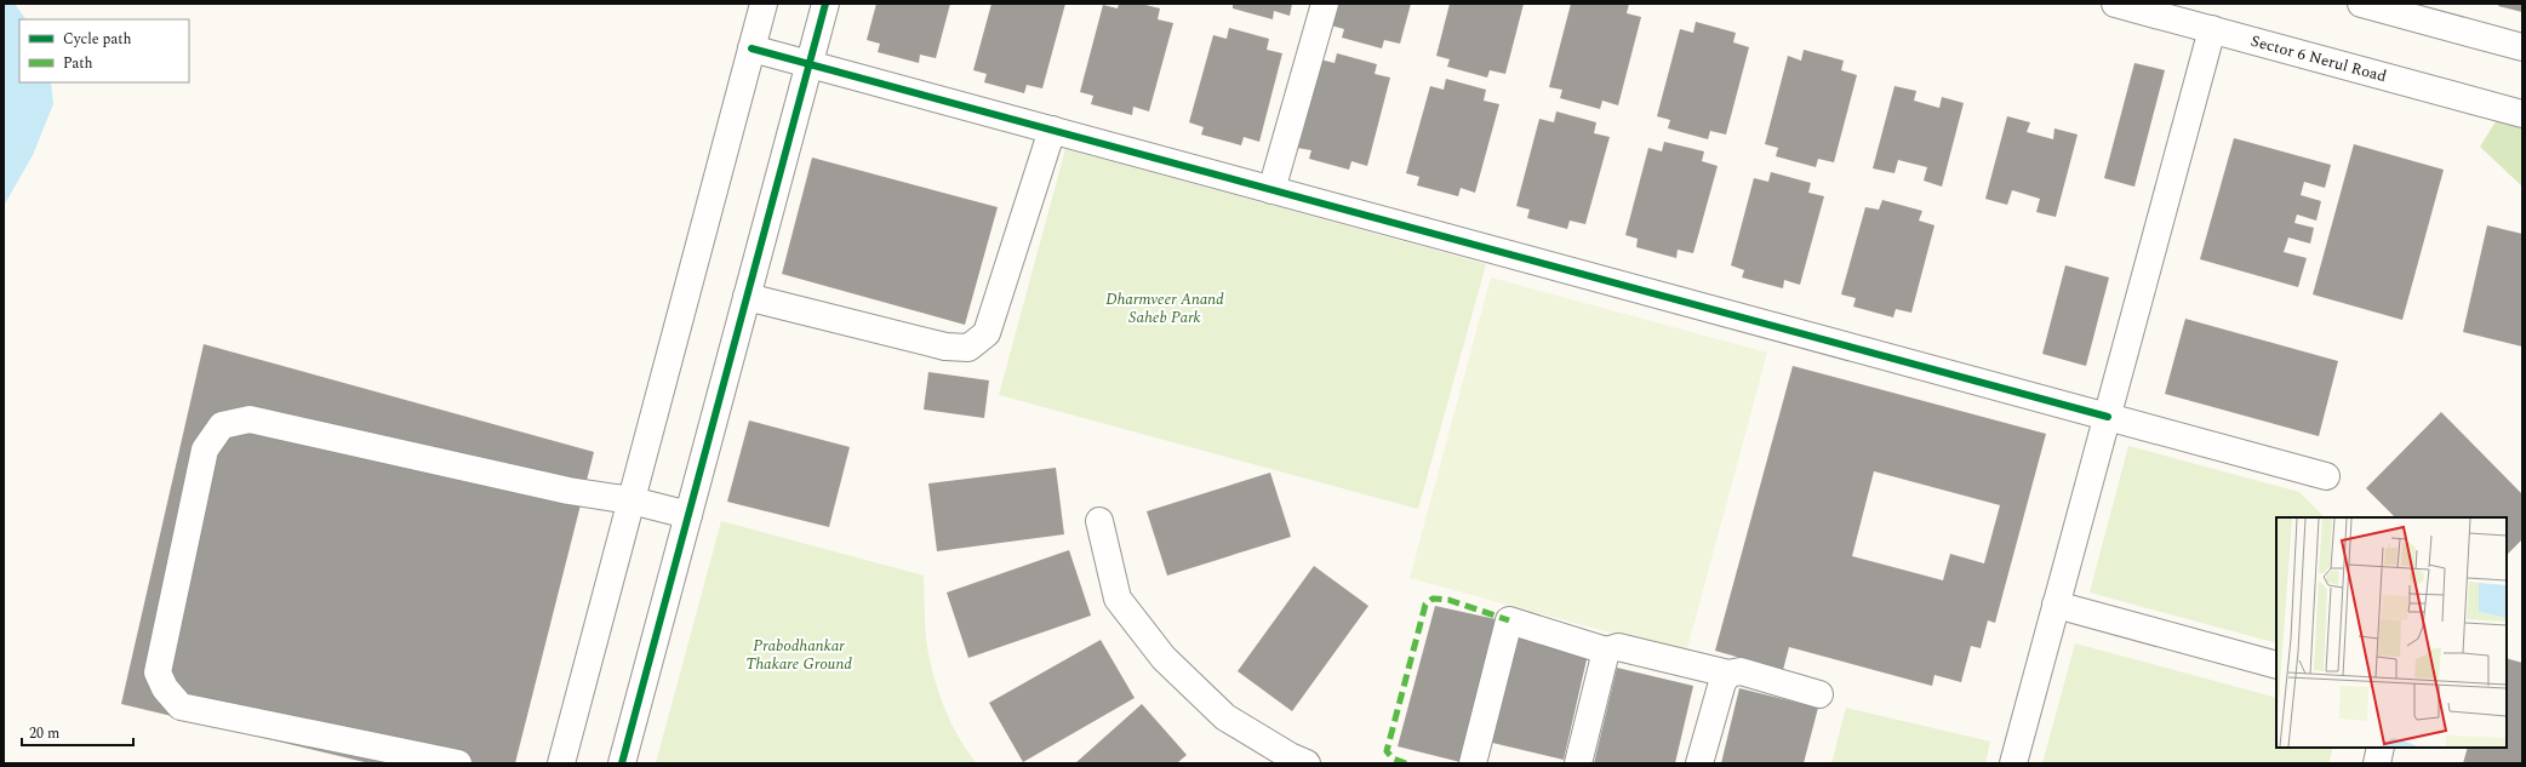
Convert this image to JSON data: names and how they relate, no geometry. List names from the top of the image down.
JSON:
{
  "streets": {
    "street": ["Sector 6 Nerul Road"]
  },
  "parks": ["Dharmveer Anand Saheb Park", "Prabodhankar Thakare Ground"],
  "legend": ["Cycle path", "Path"],
  "scale_bar": "20 m"
}
